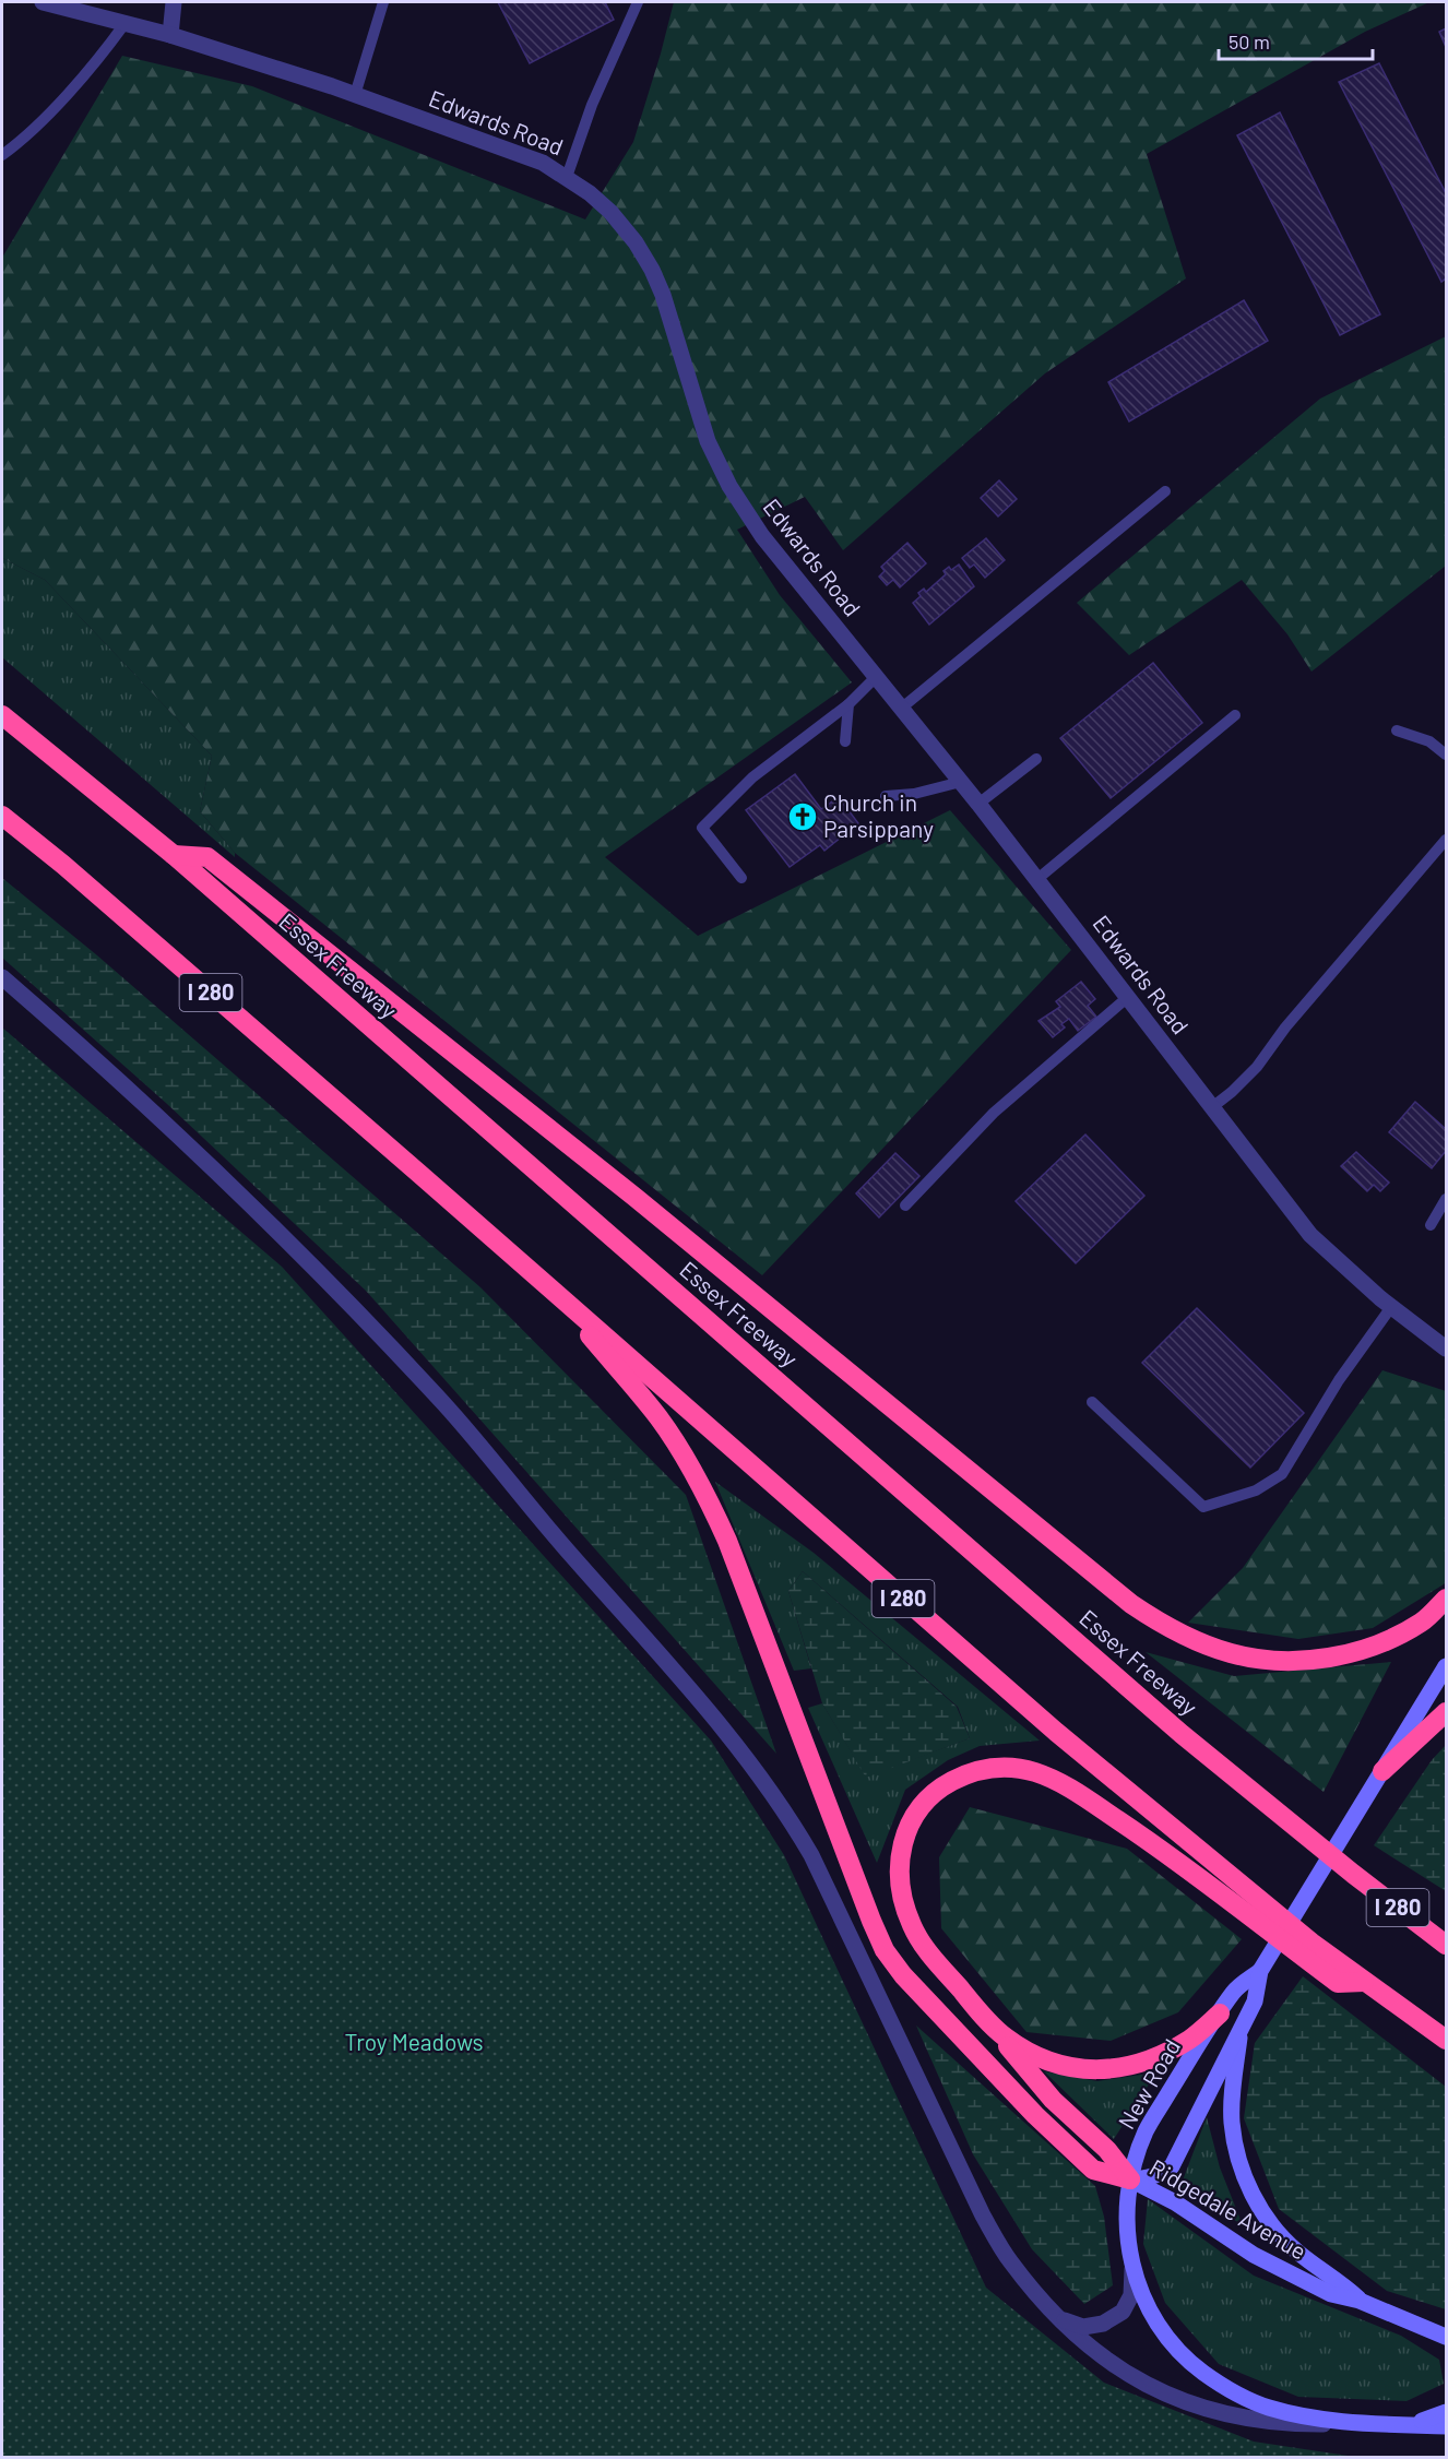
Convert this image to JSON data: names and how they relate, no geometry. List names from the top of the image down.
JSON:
{
  "streets": {
    "highway": ["Essex Freeway", "I 280"],
    "main road": ["New Road", "Ridgedale Avenue"],
    "street": ["Edwards Road"]
  },
  "crossings": [
    ["New Road", "Ridgedale Avenue"]
  ],
  "parks": ["Troy Meadows"],
  "places": {
    "church": ["Church in Parsippany"]
  },
  "scale_bar": "50 m"
}
